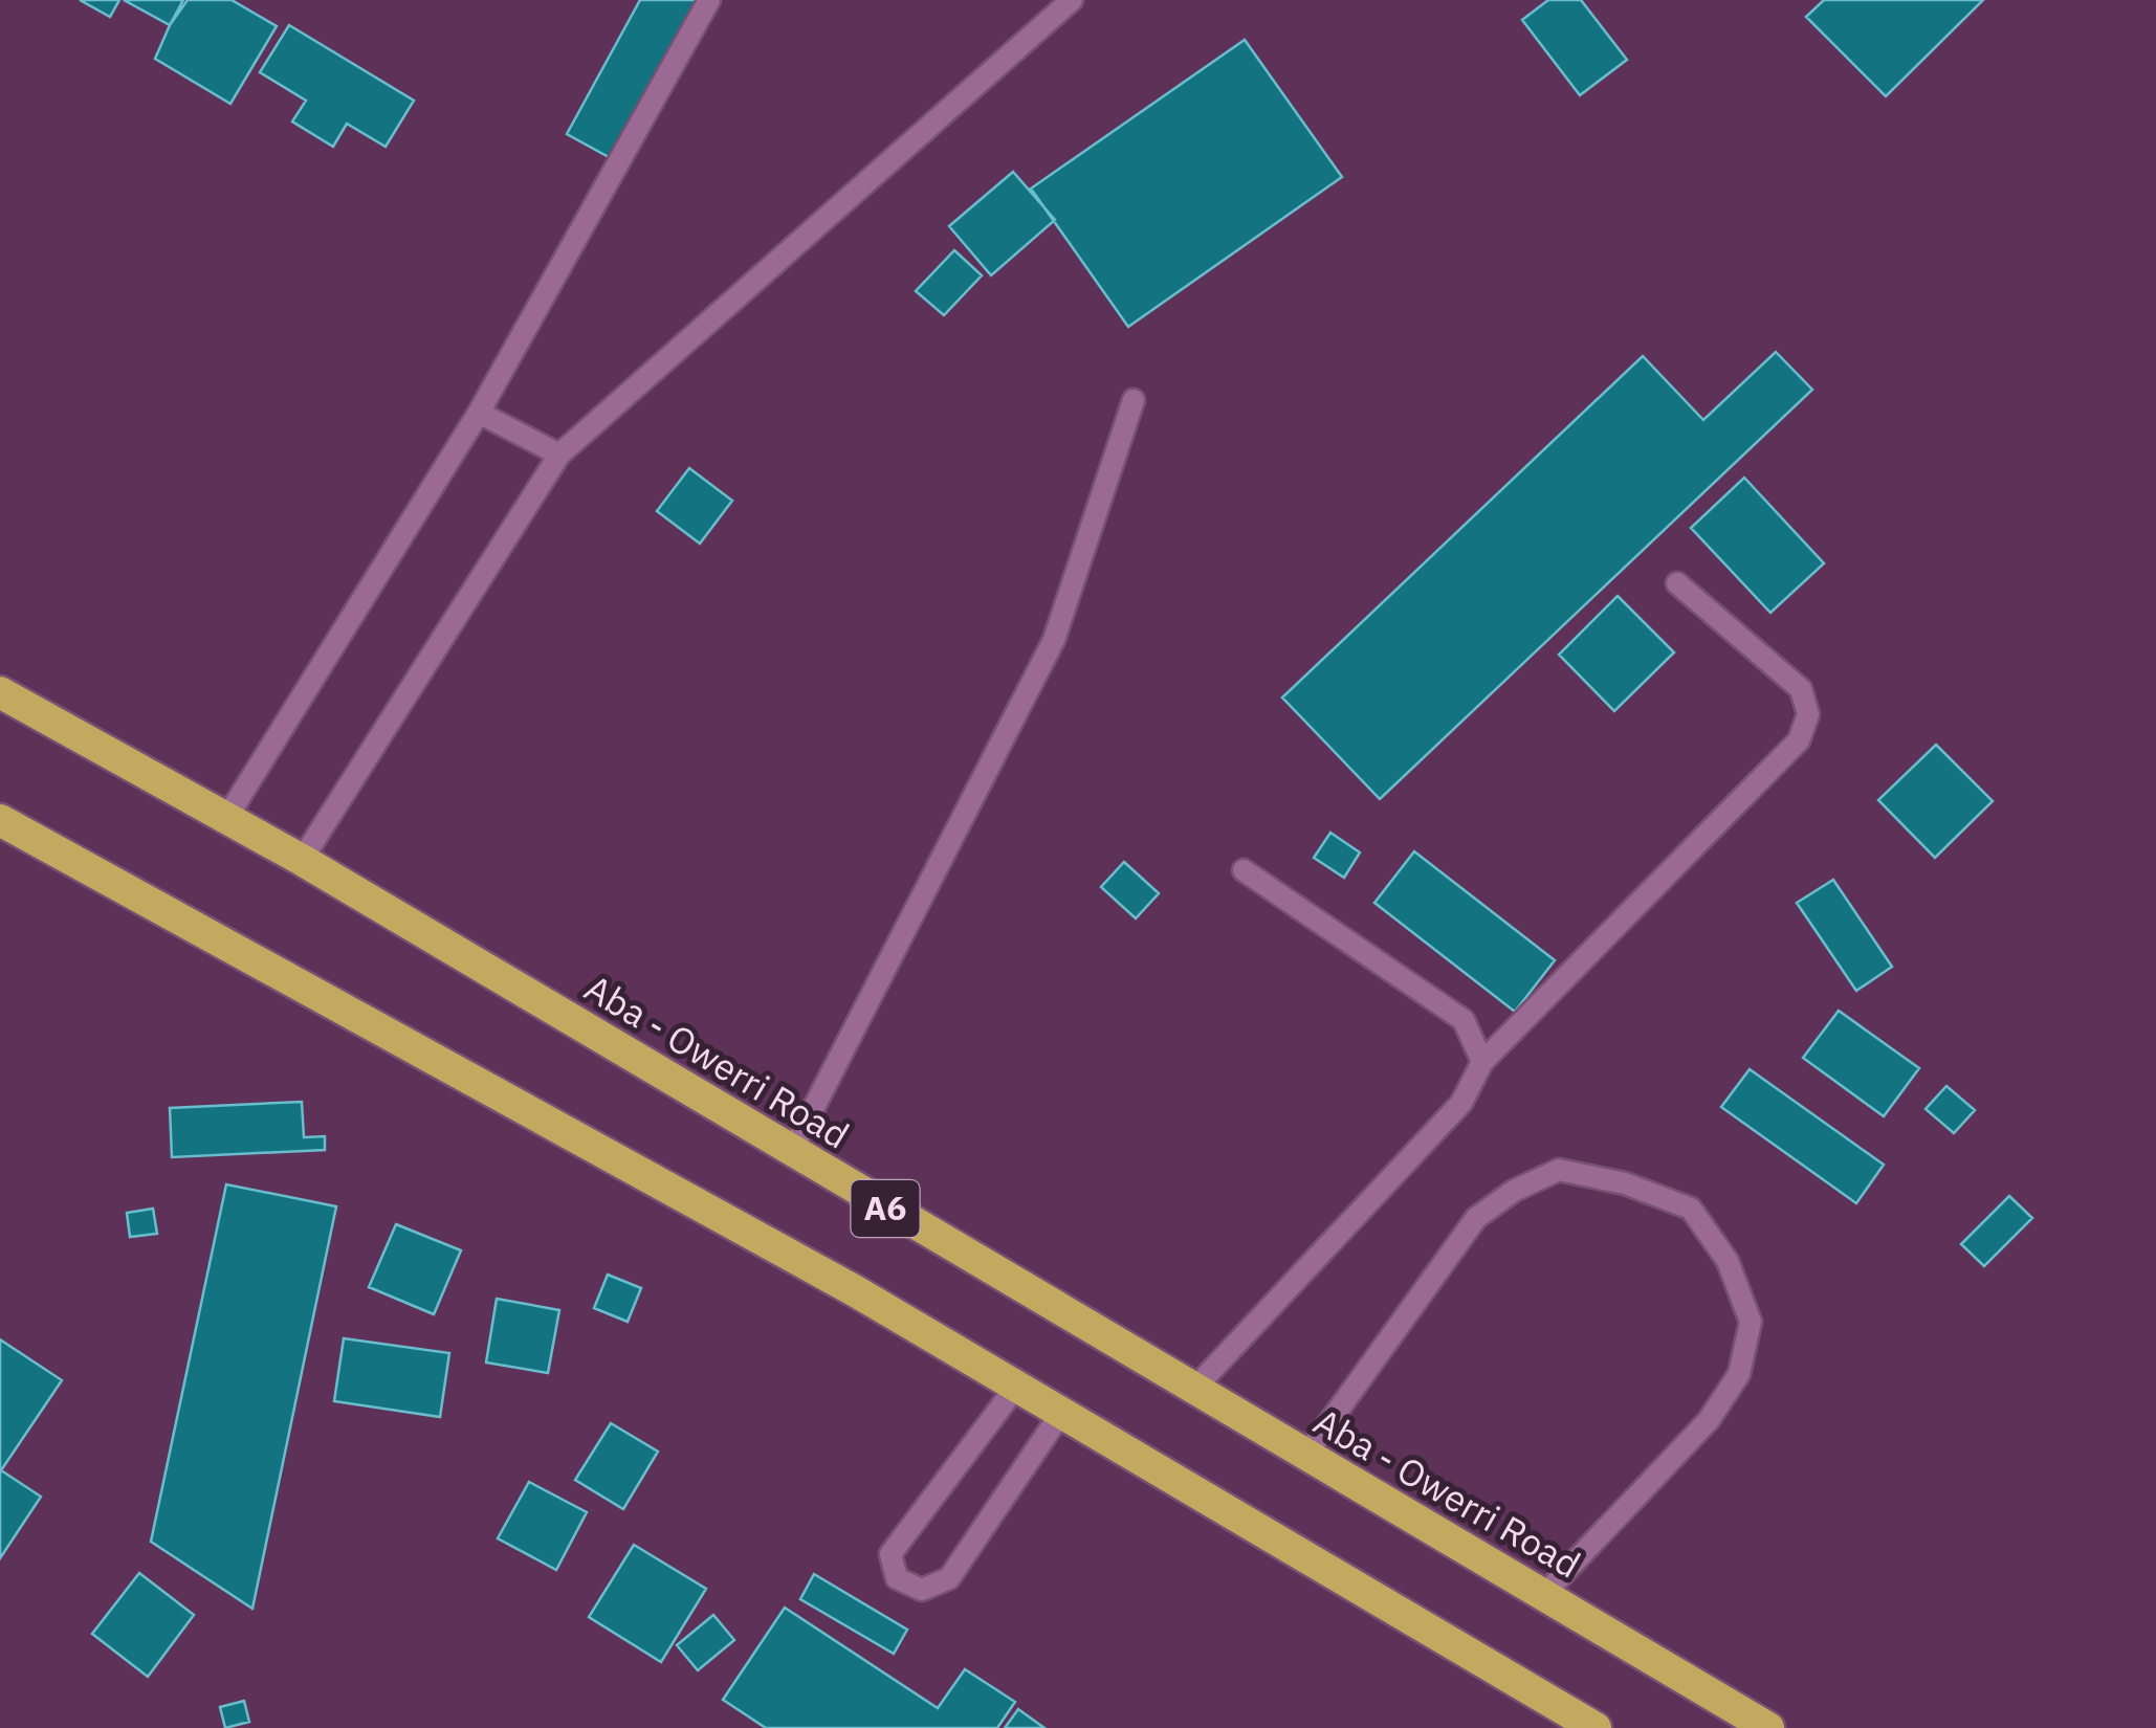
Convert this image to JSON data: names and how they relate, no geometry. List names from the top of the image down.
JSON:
{
  "streets": {
    "highway": ["Aba - Owerri Road", "A6"]
  }
}
